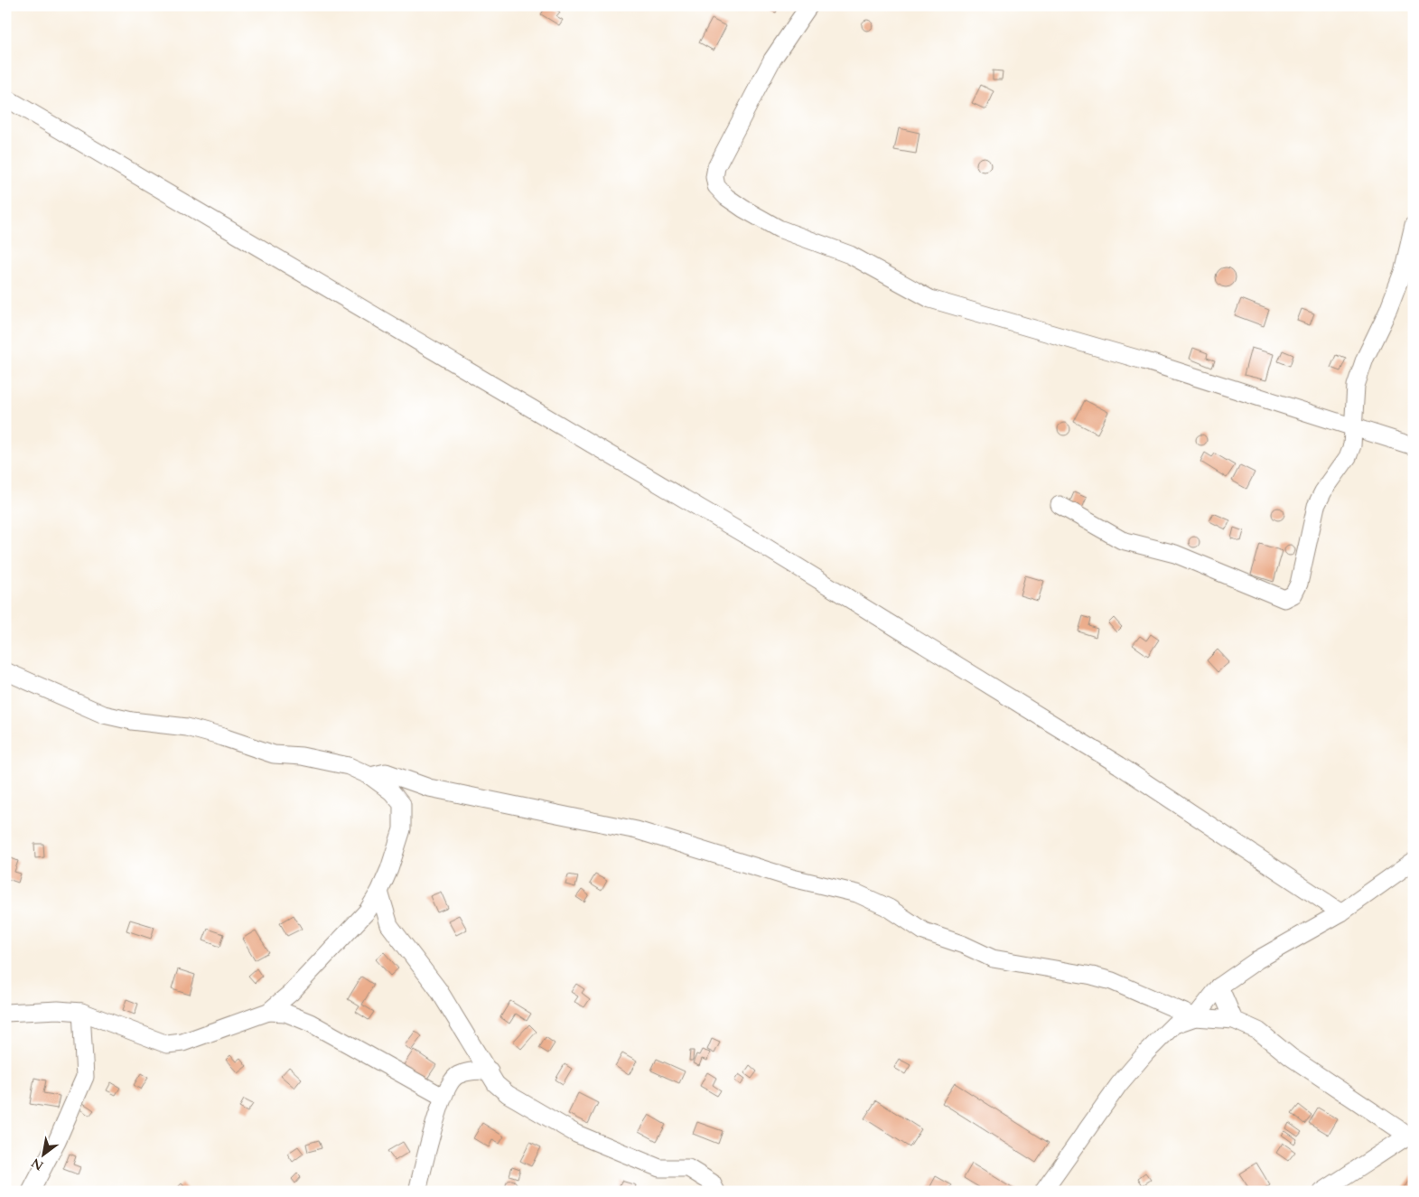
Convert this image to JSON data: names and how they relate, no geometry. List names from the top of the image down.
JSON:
{
  "north": "bottom left"
}
